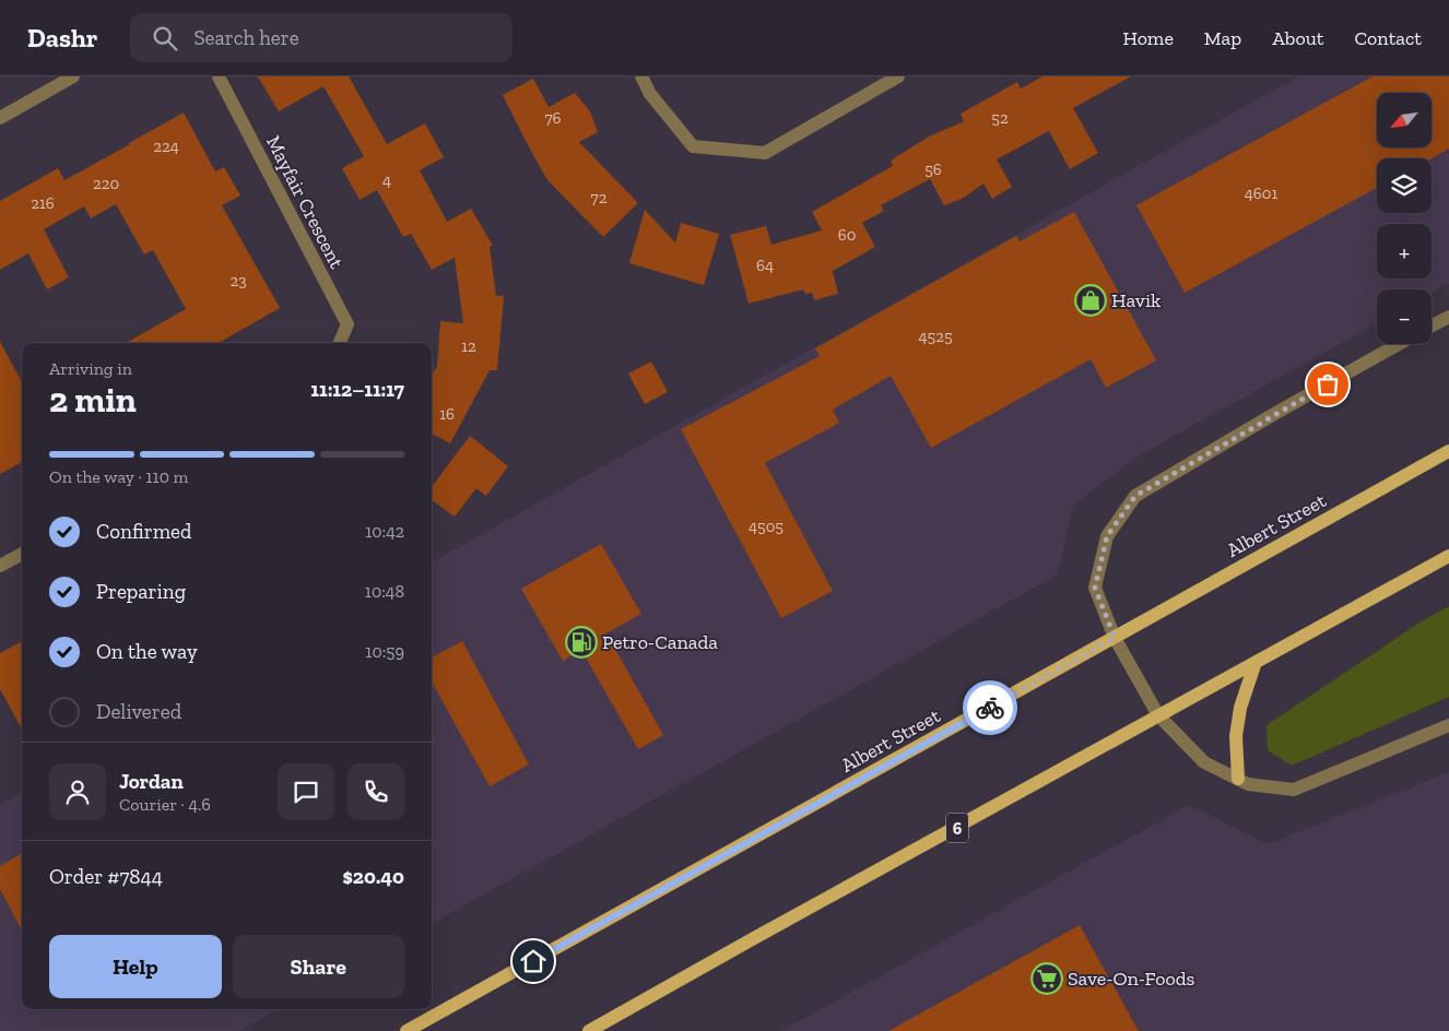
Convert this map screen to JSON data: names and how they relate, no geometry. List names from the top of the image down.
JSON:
{
  "streets": {
    "main road": ["Albert Street", "6"],
    "street": ["Mayfair Crescent"]
  },
  "places": {
    "shop": ["Havik"],
    "fuel station": ["Petro-Canada"],
    "supermarket": ["Save-On-Foods"]
  },
  "house_numbers": [
    "76",
    "52",
    "224",
    "56",
    "4",
    "220",
    "4601",
    "72",
    "216",
    "60",
    "64",
    "23",
    "4525",
    "12",
    "16",
    "4505"
  ],
  "north": "bottom left",
  "page": {
    "header": "Dashr",
    "search": "Search here",
    "nav": [
      "Home",
      "Map",
      "About",
      "Contact"
    ],
    "map_buttons": ["+", "−"],
    "heading": ["2 min", "Arriving in", "11:12–11:17"],
    "panel": [
      "Jordan",
      "Courier · 4.6",
      "Order #7844",
      "$20.40"
    ],
    "bar": "On the way · 110 m",
    "list": [
      ["Confirmed", "10:42"],
      ["Preparing", "10:48"],
      ["On the way", "10:59"],
      "Delivered"
    ],
    "buttons": ["Help", "Share"]
  }
}
